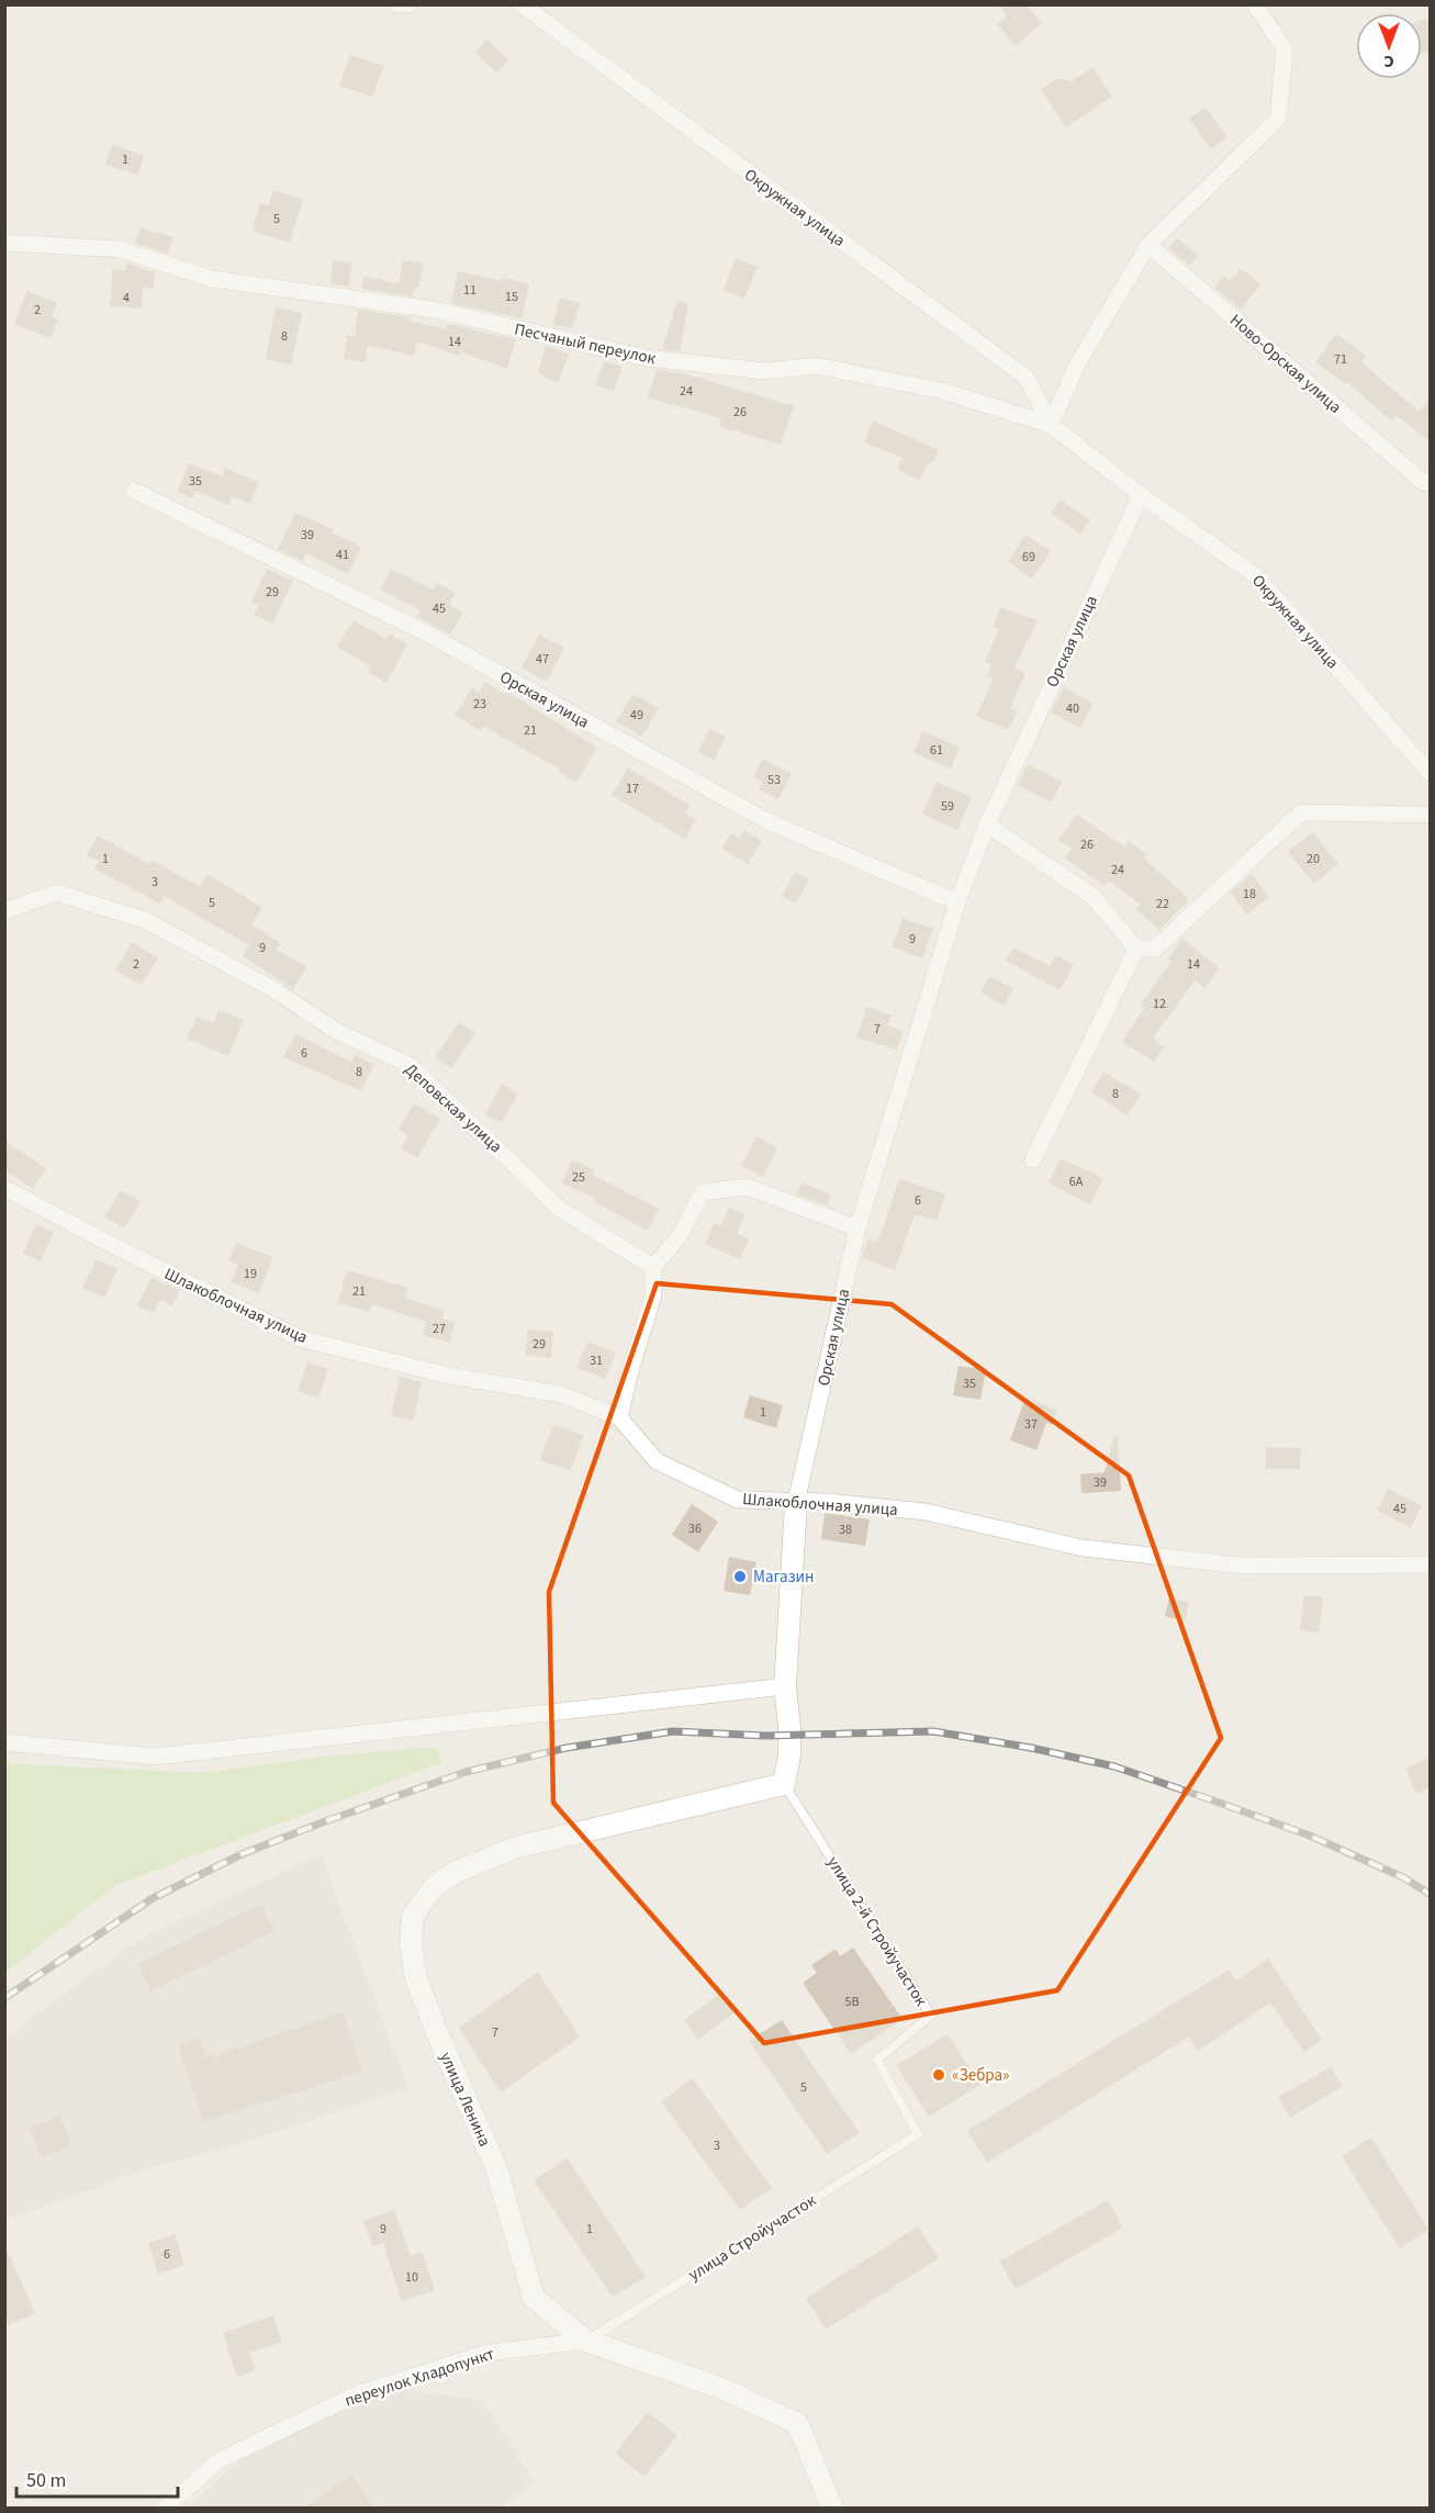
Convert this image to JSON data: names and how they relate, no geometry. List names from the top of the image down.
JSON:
{
  "streets": {
    "street": [
      "Окружная улица",
      "Песчаный переулок",
      "Ново-Орская улица",
      "Орская улица",
      "Деповская улица",
      "Шлакоблочная улица",
      "улица Ленина",
      "переулок Хладопункт"
    ],
    "lane": ["улица 2-й Стройучасток", "улица Стройучасток"]
  },
  "crossings": [
    ["Окружная улица", "Песчаный переулок"],
    ["Окружная улица", "Орская улица"],
    ["Песчаный переулок", "Орская улица"],
    ["Орская улица", "Шлакоблочная улица"],
    ["Орская улица", "улица 2-й Стройучасток"],
    ["Орская улица", "улица Ленина"],
    ["улица 2-й Стройучасток", "улица Ленина"],
    ["улица 2-й Стройучасток", "улица Стройучасток"],
    ["улица Ленина", "улица Стройучасток"],
    ["улица Ленина", "переулок Хладопункт"],
    ["улица Стройучасток", "переулок Хладопункт"]
  ],
  "places": ["Магазин", "«Зебра»"],
  "house_numbers": [
    "1",
    "5",
    "11",
    "15",
    "4",
    "2",
    "8",
    "14",
    "71",
    "24",
    "26",
    "35",
    "39",
    "41",
    "69",
    "29",
    "45",
    "47",
    "23",
    "40",
    "49",
    "21",
    "61",
    "53",
    "17",
    "59",
    "26",
    "1",
    "20",
    "24",
    "3",
    "18",
    "5",
    "22",
    "9",
    "9",
    "2",
    "14",
    "12",
    "7",
    "6",
    "8",
    "8",
    "25",
    "6А",
    "6",
    "19",
    "21",
    "27",
    "29",
    "31",
    "35",
    "1",
    "37",
    "39",
    "45",
    "36",
    "38",
    "5В",
    "7",
    "5",
    "3",
    "9",
    "1",
    "6",
    "10"
  ],
  "scale_bar": "50 m",
  "north": "bottom"
}
